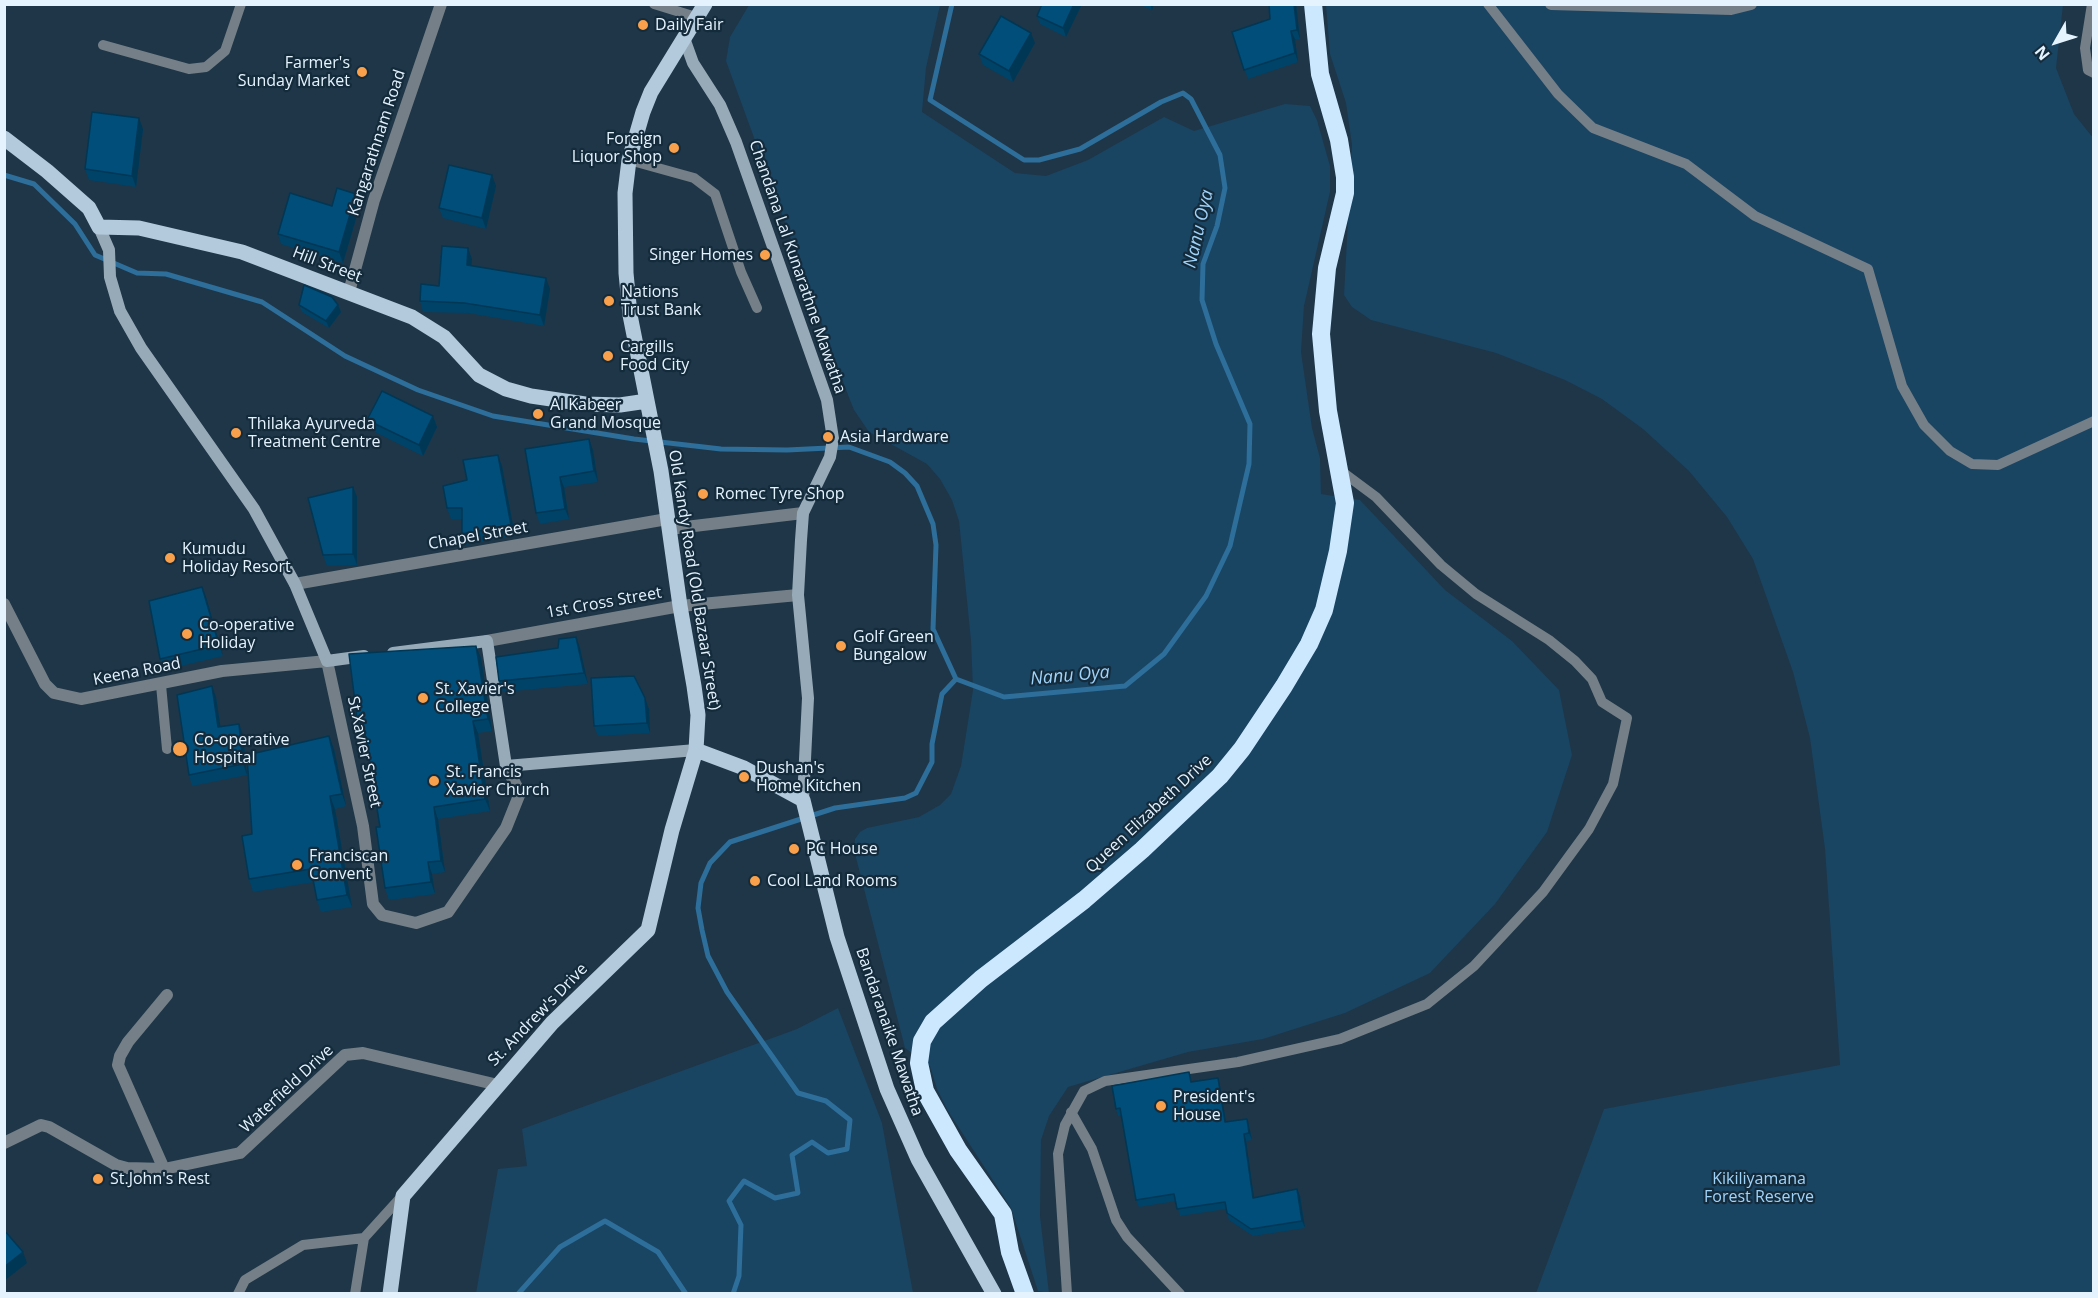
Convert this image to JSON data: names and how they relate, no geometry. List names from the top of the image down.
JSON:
{
  "streets": {
    "highway": ["Queen Elizabeth Drive"],
    "main road": [
      "Hill Street",
      "Old Kandy Road (Old Bazaar Street)",
      "St. Andrew's Drive",
      "Bandaranaike Mawatha"
    ],
    "street": [
      "Kangarathnam Road",
      "Chandana Lal Kunarathne Mawatha",
      "Chapel Street",
      "1st Cross Street",
      "Keena Road",
      "St.Xavier Street",
      "Waterfield Drive"
    ]
  },
  "crossings": [
    ["Kangarathnam Road", "Hill Street"],
    ["Hill Street", "Old Kandy Road (Old Bazaar Street)"],
    ["Hill Street", "St.Xavier Street"],
    ["Chandana Lal Kunarathne Mawatha", "Chapel Street"],
    ["Chandana Lal Kunarathne Mawatha", "Old Kandy Road (Old Bazaar Street)"],
    ["Chandana Lal Kunarathne Mawatha", "1st Cross Street"],
    ["Chandana Lal Kunarathne Mawatha", "Bandaranaike Mawatha"],
    ["Chapel Street", "Old Kandy Road (Old Bazaar Street)"],
    ["Chapel Street", "St.Xavier Street"],
    ["Old Kandy Road (Old Bazaar Street)", "1st Cross Street"],
    ["Old Kandy Road (Old Bazaar Street)", "St. Andrew's Drive"],
    ["Keena Road", "St.Xavier Street"],
    ["St. Andrew's Drive", "Waterfield Drive"]
  ],
  "water": ["Nanu Oya"],
  "parks": ["Kikiliyamana Forest Reserve"],
  "places": [
    "Daily Fair",
    "Farmer's Sunday Market",
    "Foreign Liquor Shop",
    "Singer Homes",
    "Nations Trust Bank",
    "Cargills Food City",
    "Al Kabeer Grand Mosque",
    "Thilaka Ayurveda Treatment Centre",
    "Asia Hardware",
    "Romec Tyre Shop",
    "Kumudu Holiday Resort",
    "Co-operative Holiday",
    "Golf Green Bungalow",
    "St. Xavier's College",
    "Co-operative Hospital",
    "Dushan's Home Kitchen",
    "St. Francis Xavier Church",
    "PC House",
    "Franciscan Convent",
    "Cool Land Rooms",
    "President's House",
    "St.John's Rest"
  ],
  "north": "bottom left"
}
